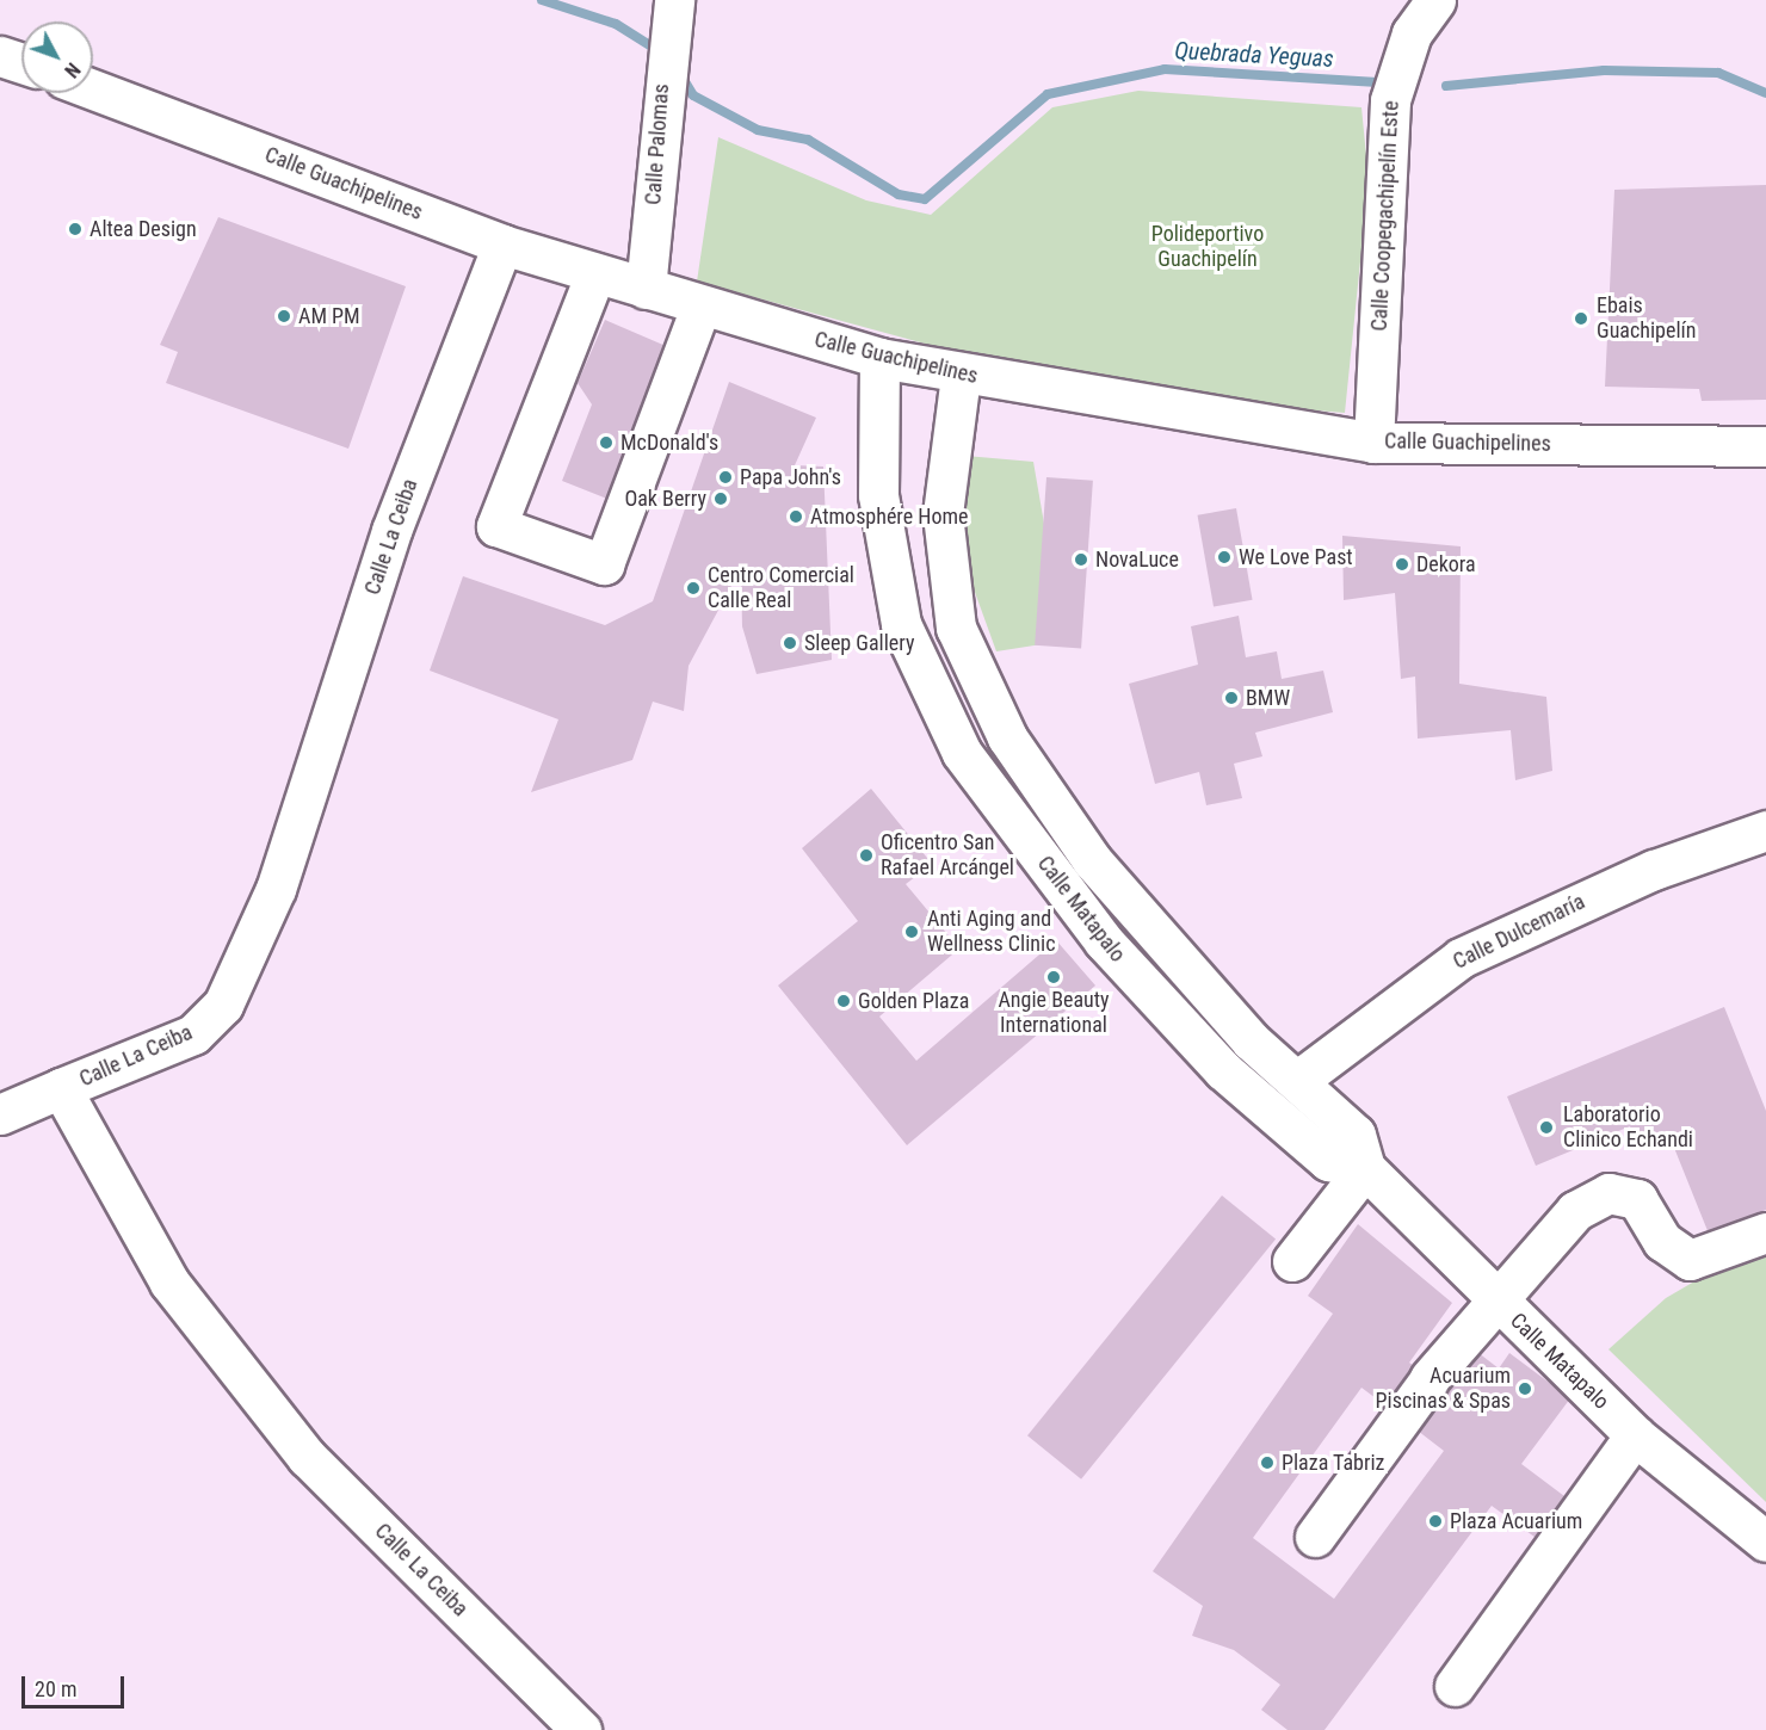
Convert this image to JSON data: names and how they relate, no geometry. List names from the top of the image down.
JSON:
{
  "streets": {
    "street": [
      "Calle Palomas",
      "Calle Guachipelines",
      "Calle Coopegachipelín Este",
      "Calle La Ceiba",
      "Calle Matapalo",
      "Calle Dulcemaría"
    ]
  },
  "crossings": [
    ["Calle Palomas", "Calle Guachipelines"],
    ["Calle Guachipelines", "Calle Coopegachipelín Este"],
    ["Calle Guachipelines", "Calle La Ceiba"],
    ["Calle Guachipelines", "Calle Matapalo"],
    ["Calle Matapalo", "Calle Dulcemaría"]
  ],
  "water": ["Quebrada Yeguas"],
  "parks": ["Polideportivo Guachipelín"],
  "places": [
    "Altea Design",
    "AM PM",
    "Ebais Guachipelín",
    "McDonald's",
    "Papa John's",
    "Oak Berry",
    "Atmosphére Home",
    "We Love Past",
    "NovaLuce",
    "Dekora",
    "Centro Comercial Calle Real",
    "Sleep Gallery",
    "BMW",
    "Oficentro San Rafael Arcángel",
    "Anti Aging and Wellness Clinic",
    "Angie Beauty International",
    "Golden Plaza",
    "Laboratorio Clinico Echandi",
    "Acuarium Piscinas & Spas",
    "Plaza Tabriz",
    "Plaza Acuarium"
  ],
  "scale_bar": "20 m",
  "north": "bottom right"
}
